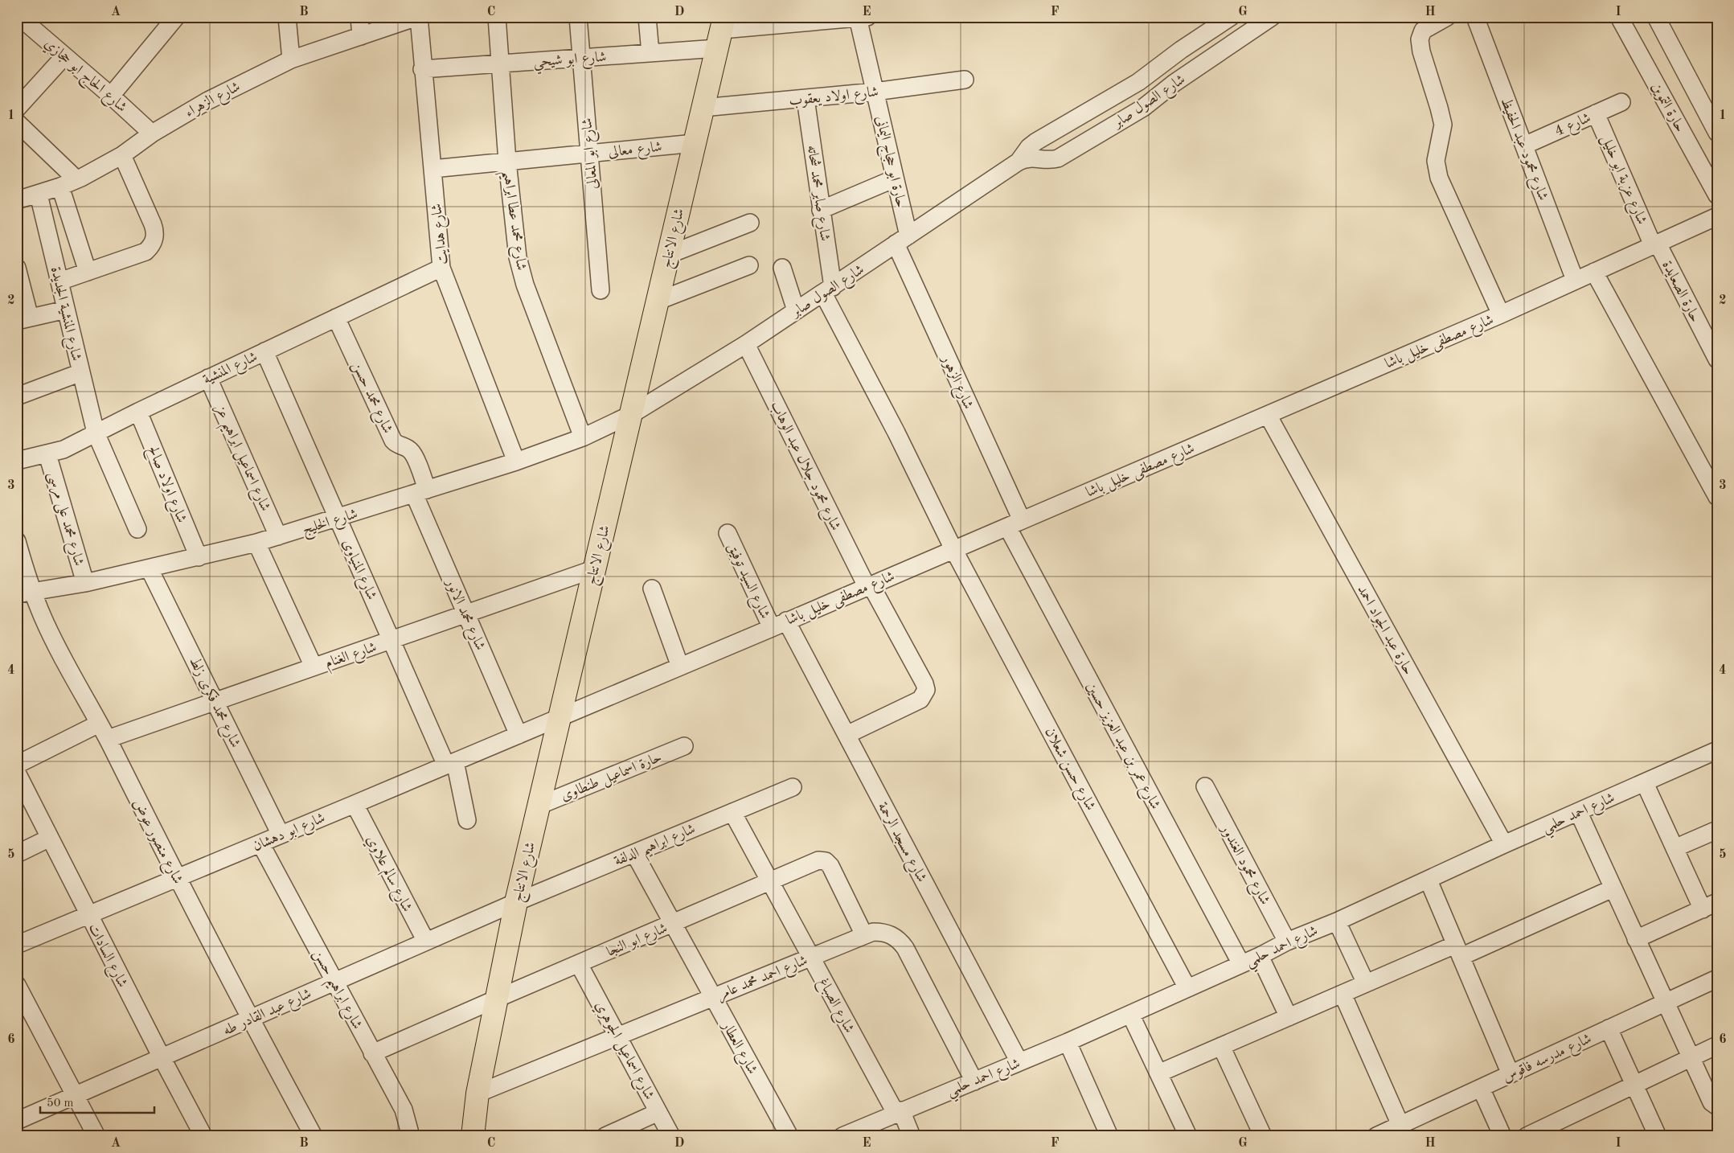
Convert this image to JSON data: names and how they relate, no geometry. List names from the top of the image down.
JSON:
{
  "streets": {
    "main road": ["شارع الانتاج"],
    "street": [
      "شارع ابو شيحي",
      "شارع الحاج ابو حجازي",
      "شارع اولاد يعقوب",
      "شارع الزهراء",
      "شارع الصول صابر",
      "حارة التموين",
      "شارع 4",
      "شارع معالى",
      "شارع محمود عبد الحفيظ",
      "شارع ابو المعالى",
      "حارة ابو حجاج اليمانى",
      "شارع عزبة ابو خليل",
      "شارع صابر محمد شحاته",
      "شارع محمد عطا ابراهيم",
      "شارع هدايت",
      "حارة الصعايدة",
      "شارع المنشية الجديدة",
      "شارع مصطفى خليل باشا",
      "شارع المنشية",
      "شارع الزهور",
      "شارع محمد حسن",
      "شارع اسماعيل ابراهيم عز",
      "شارع محمود جلال عبد الوهاب",
      "شارع اولاد صالح",
      "شارع محمد على مرسى",
      "شارع الخليج",
      "شارع المنياوى",
      "شارع السيد توفيق",
      "شارع محمد الانور",
      "حارة عبد الجواد احمد",
      "شارع الغنام",
      "شارع محمد فكرى زلط",
      "شارع عمر بن عبد العزيز حسين",
      "شارع حسن شعلان",
      "حارة اسماعيل طنطاوى",
      "شارع احمد حلمي",
      "شارع ابو دهشان",
      "شارع منصور عوض",
      "شارع مسجد الرحمة",
      "شارع ابراهيم الدلفة",
      "شارع محمود الغندور",
      "شارع سالم علاوي",
      "شارع ابو النجا",
      "شارع السادات",
      "شارع احمد محمد عامر",
      "شارع ابراهيم حسن",
      "شارع الصباغ",
      "شارع عبد القادر طه",
      "شارع العطار",
      "شارع اسماعيل الجوهري",
      "شارع مدرسه فاقوس"
    ]
  },
  "crossings": [
    ["شارع ابو شيحي", "شارع ابو المعالى"],
    ["شارع ابو شيحي", "حارة ابو حجاج اليمانى"],
    ["شارع ابو شيحي", "شارع محمد عطا ابراهيم"],
    ["شارع ابو شيحي", "شارع هدايت"],
    ["شارع ابو شيحي", "شارع الانتاج"],
    ["شارع الحاج ابو حجازي", "شارع الزهراء"],
    ["شارع اولاد يعقوب", "حارة ابو حجاج اليمانى"],
    ["شارع اولاد يعقوب", "شارع صابر محمد شحاته"],
    ["شارع اولاد يعقوب", "شارع الانتاج"],
    ["شارع الزهراء", "شارع هدايت"],
    ["شارع الزهراء", "شارع المنشية الجديدة"],
    ["شارع الصول صابر", "حارة ابو حجاج اليمانى"],
    ["شارع الصول صابر", "شارع صابر محمد شحاته"],
    ["شارع الصول صابر", "شارع الانتاج"],
    ["شارع الصول صابر", "شارع الزهور"],
    ["شارع الصول صابر", "شارع محمود جلال عبد الوهاب"],
    ["شارع الصول صابر", "شارع الخليج"],
    ["شارع 4", "شارع محمود عبد الحفيظ"],
    ["شارع 4", "شارع عزبة ابو خليل"],
    ["شارع معالى", "شارع ابو المعالى"],
    ["شارع معالى", "شارع محمد عطا ابراهيم"],
    ["شارع معالى", "شارع هدايت"],
    ["شارع معالى", "شارع الانتاج"],
    ["شارع محمود عبد الحفيظ", "شارع مصطفى خليل باشا"],
    ["حارة ابو حجاج اليمانى", "شارع الزهور"],
    ["شارع عزبة ابو خليل", "حارة الصعايدة"],
    ["شارع عزبة ابو خليل", "شارع مصطفى خليل باشا"],
    ["شارع صابر محمد شحاته", "شارع مصطفى خليل باشا"],
    ["شارع صابر محمد شحاته", "شارع حسن شعلان"],
    ["شارع محمد عطا ابراهيم", "شارع الخليج"],
    ["شارع هدايت", "شارع المنشية"],
    ["شارع هدايت", "شارع الخليج"],
    ["شارع الانتاج", "شارع مصطفى خليل باشا"],
    ["شارع الانتاج", "شارع الخليج"],
    ["شارع الانتاج", "شارع الغنام"],
    ["شارع الانتاج", "حارة اسماعيل طنطاوى"],
    ["شارع الانتاج", "شارع ابو دهشان"],
    ["شارع الانتاج", "شارع ابراهيم الدلفة"],
    ["شارع الانتاج", "شارع ابو النجا"],
    ["شارع الانتاج", "شارع احمد محمد عامر"],
    ["شارع الانتاج", "شارع عبد القادر طه"],
    ["حارة الصعايدة", "شارع مصطفى خليل باشا"],
    ["شارع المنشية الجديدة", "شارع المنشية"],
    ["شارع مصطفى خليل باشا", "شارع الزهور"],
    ["شارع مصطفى خليل باشا", "شارع محمود جلال عبد الوهاب"],
    ["شارع مصطفى خليل باشا", "شارع السيد توفيق"],
    ["شارع مصطفى خليل باشا", "حارة عبد الجواد احمد"],
    ["شارع مصطفى خليل باشا", "شارع عمر بن عبد العزيز حسين"],
    ["شارع مصطفى خليل باشا", "شارع حسن شعلان"],
    ["شارع مصطفى خليل باشا", "شارع ابو دهشان"],
    ["شارع مصطفى خليل باشا", "شارع مسجد الرحمة"],
    ["شارع المنشية", "شارع محمد حسن"],
    ["شارع المنشية", "شارع اسماعيل ابراهيم عز"],
    ["شارع المنشية", "شارع اولاد صالح"],
    ["شارع المنشية", "شارع محمد على مرسى"],
    ["شارع المنشية", "شارع المنياوى"],
    ["شارع الزهور", "شارع عمر بن عبد العزيز حسين"],
    ["شارع محمد حسن", "شارع الخليج"],
    ["شارع محمد حسن", "شارع محمد الانور"],
    ["شارع اسماعيل ابراهيم عز", "شارع الخليج"],
    ["شارع محمود جلال عبد الوهاب", "شارع مسجد الرحمة"],
    ["شارع اولاد صالح", "شارع الخليج"],
    ["شارع محمد على مرسى", "شارع الخليج"],
    ["شارع الخليج", "شارع المنياوى"],
    ["شارع الخليج", "شارع محمد الانور"],
    ["شارع الخليج", "شارع محمد فكرى زلط"],
    ["شارع الخليج", "شارع منصور عوض"],
    ["شارع المنياوى", "شارع الغنام"],
    ["شارع المنياوى", "شارع ابو دهشان"],
    ["شارع السيد توفيق", "شارع مسجد الرحمة"],
    ["شارع محمد الانور", "شارع الغنام"],
    ["شارع محمد الانور", "شارع ابو دهشان"],
    ["حارة عبد الجواد احمد", "شارع احمد حلمي"],
    ["شارع الغنام", "شارع محمد فكرى زلط"],
    ["شارع الغنام", "شارع منصور عوض"],
    ["شارع محمد فكرى زلط", "شارع ابو دهشان"],
    ["شارع عمر بن عبد العزيز حسين", "شارع احمد حلمي"],
    ["شارع حسن شعلان", "شارع احمد حلمي"],
    ["شارع احمد حلمي", "شارع مسجد الرحمة"],
    ["شارع احمد حلمي", "شارع محمود الغندور"],
    ["شارع احمد حلمي", "شارع احمد محمد عامر"],
    ["شارع احمد حلمي", "شارع الصباغ"],
    ["شارع ابو دهشان", "شارع منصور عوض"],
    ["شارع ابو دهشان", "شارع سالم علاوي"],
    ["شارع ابو دهشان", "شارع السادات"],
    ["شارع ابو دهشان", "شارع ابراهيم حسن"],
    ["شارع منصور عوض", "شارع عبد القادر طه"],
    ["شارع ابراهيم الدلفة", "شارع الصباغ"],
    ["شارع ابراهيم الدلفة", "شارع عبد القادر طه"],
    ["شارع ابراهيم الدلفة", "شارع العطار"],
    ["شارع سالم علاوي", "شارع عبد القادر طه"],
    ["شارع ابو النجا", "شارع احمد محمد عامر"],
    ["شارع ابو النجا", "شارع ابراهيم حسن"],
    ["شارع ابو النجا", "شارع الصباغ"],
    ["شارع ابو النجا", "شارع العطار"],
    ["شارع ابو النجا", "شارع اسماعيل الجوهري"],
    ["شارع السادات", "شارع عبد القادر طه"],
    ["شارع احمد محمد عامر", "شارع الصباغ"],
    ["شارع احمد محمد عامر", "شارع العطار"],
    ["شارع احمد محمد عامر", "شارع اسماعيل الجوهري"],
    ["شارع ابراهيم حسن", "شارع عبد القادر طه"]
  ],
  "scale_bar": "50 m",
  "grid": {
    "columns": [
      "A",
      "B",
      "C",
      "D",
      "E",
      "F",
      "G",
      "H",
      "I"
    ],
    "rows": [
      "1",
      "2",
      "3",
      "4",
      "5",
      "6"
    ]
  }
}
